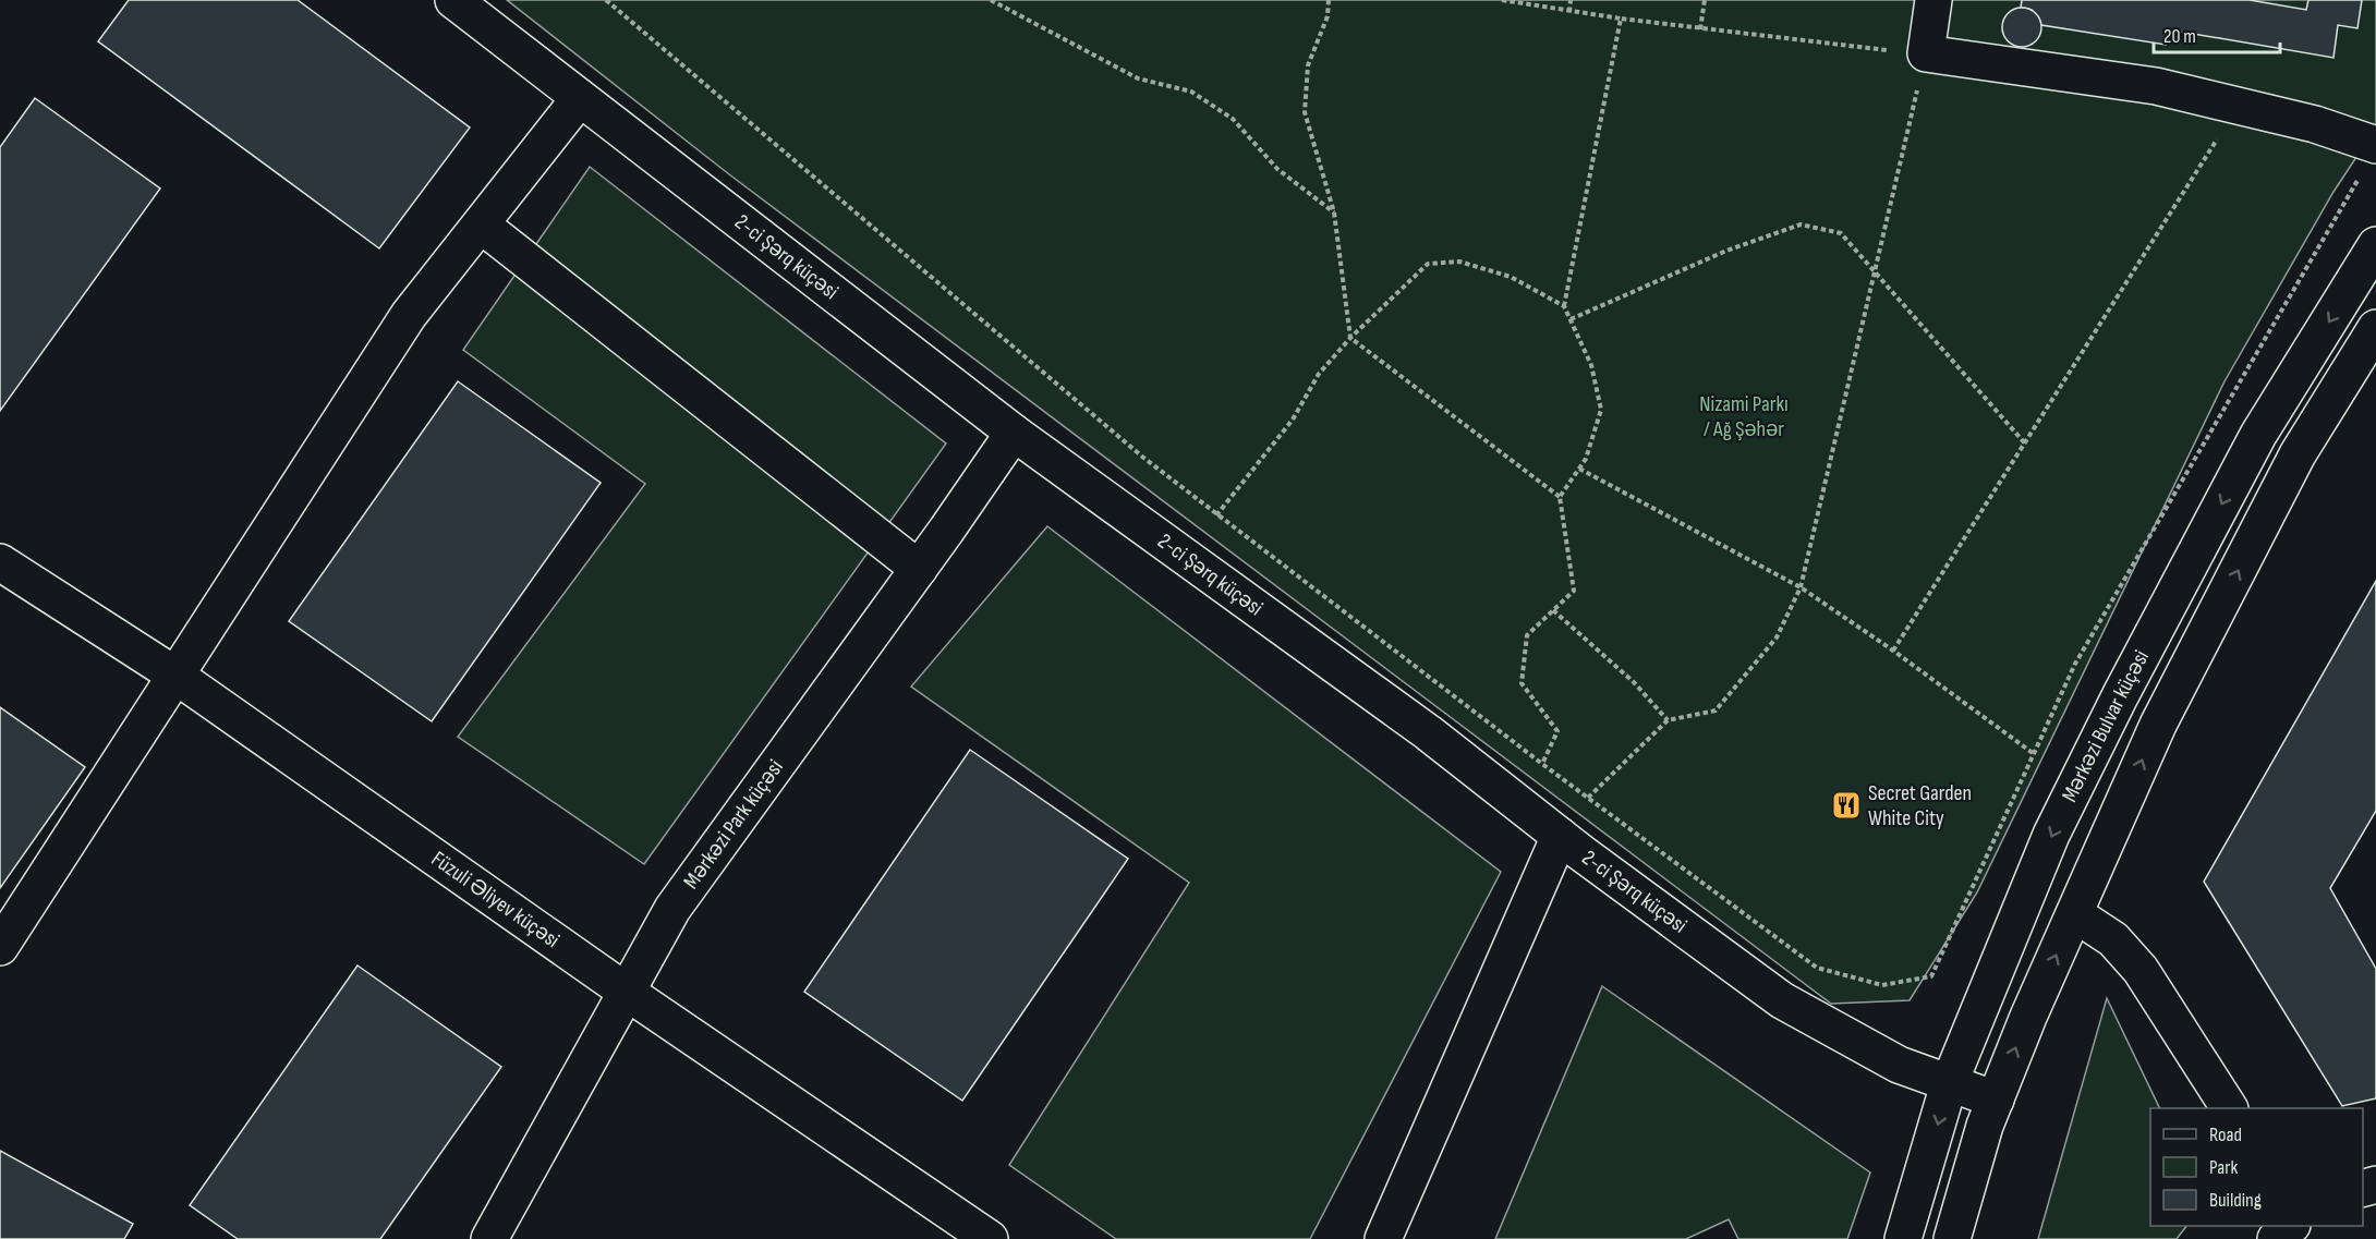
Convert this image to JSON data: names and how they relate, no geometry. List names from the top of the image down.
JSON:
{
  "streets": {
    "street": [
      "2-ci Şərq küçəsi",
      "Mərkəzi Bulvar küçəsi",
      "Mərkəzi Park küçəsi",
      "Füzuli Əliyev küçəsi"
    ]
  },
  "crossings": [
    ["2-ci Şərq küçəsi", "Mərkəzi Bulvar küçəsi"],
    ["2-ci Şərq küçəsi", "Mərkəzi Park küçəsi"],
    ["Mərkəzi Park küçəsi", "Füzuli Əliyev küçəsi"]
  ],
  "parks": ["Nizami Parkı / Ağ Şəhər"],
  "places": {
    "restaurant": ["Secret Garden White City"]
  },
  "legend": ["Road", "Park", "Building"],
  "scale_bar": "20 m"
}
